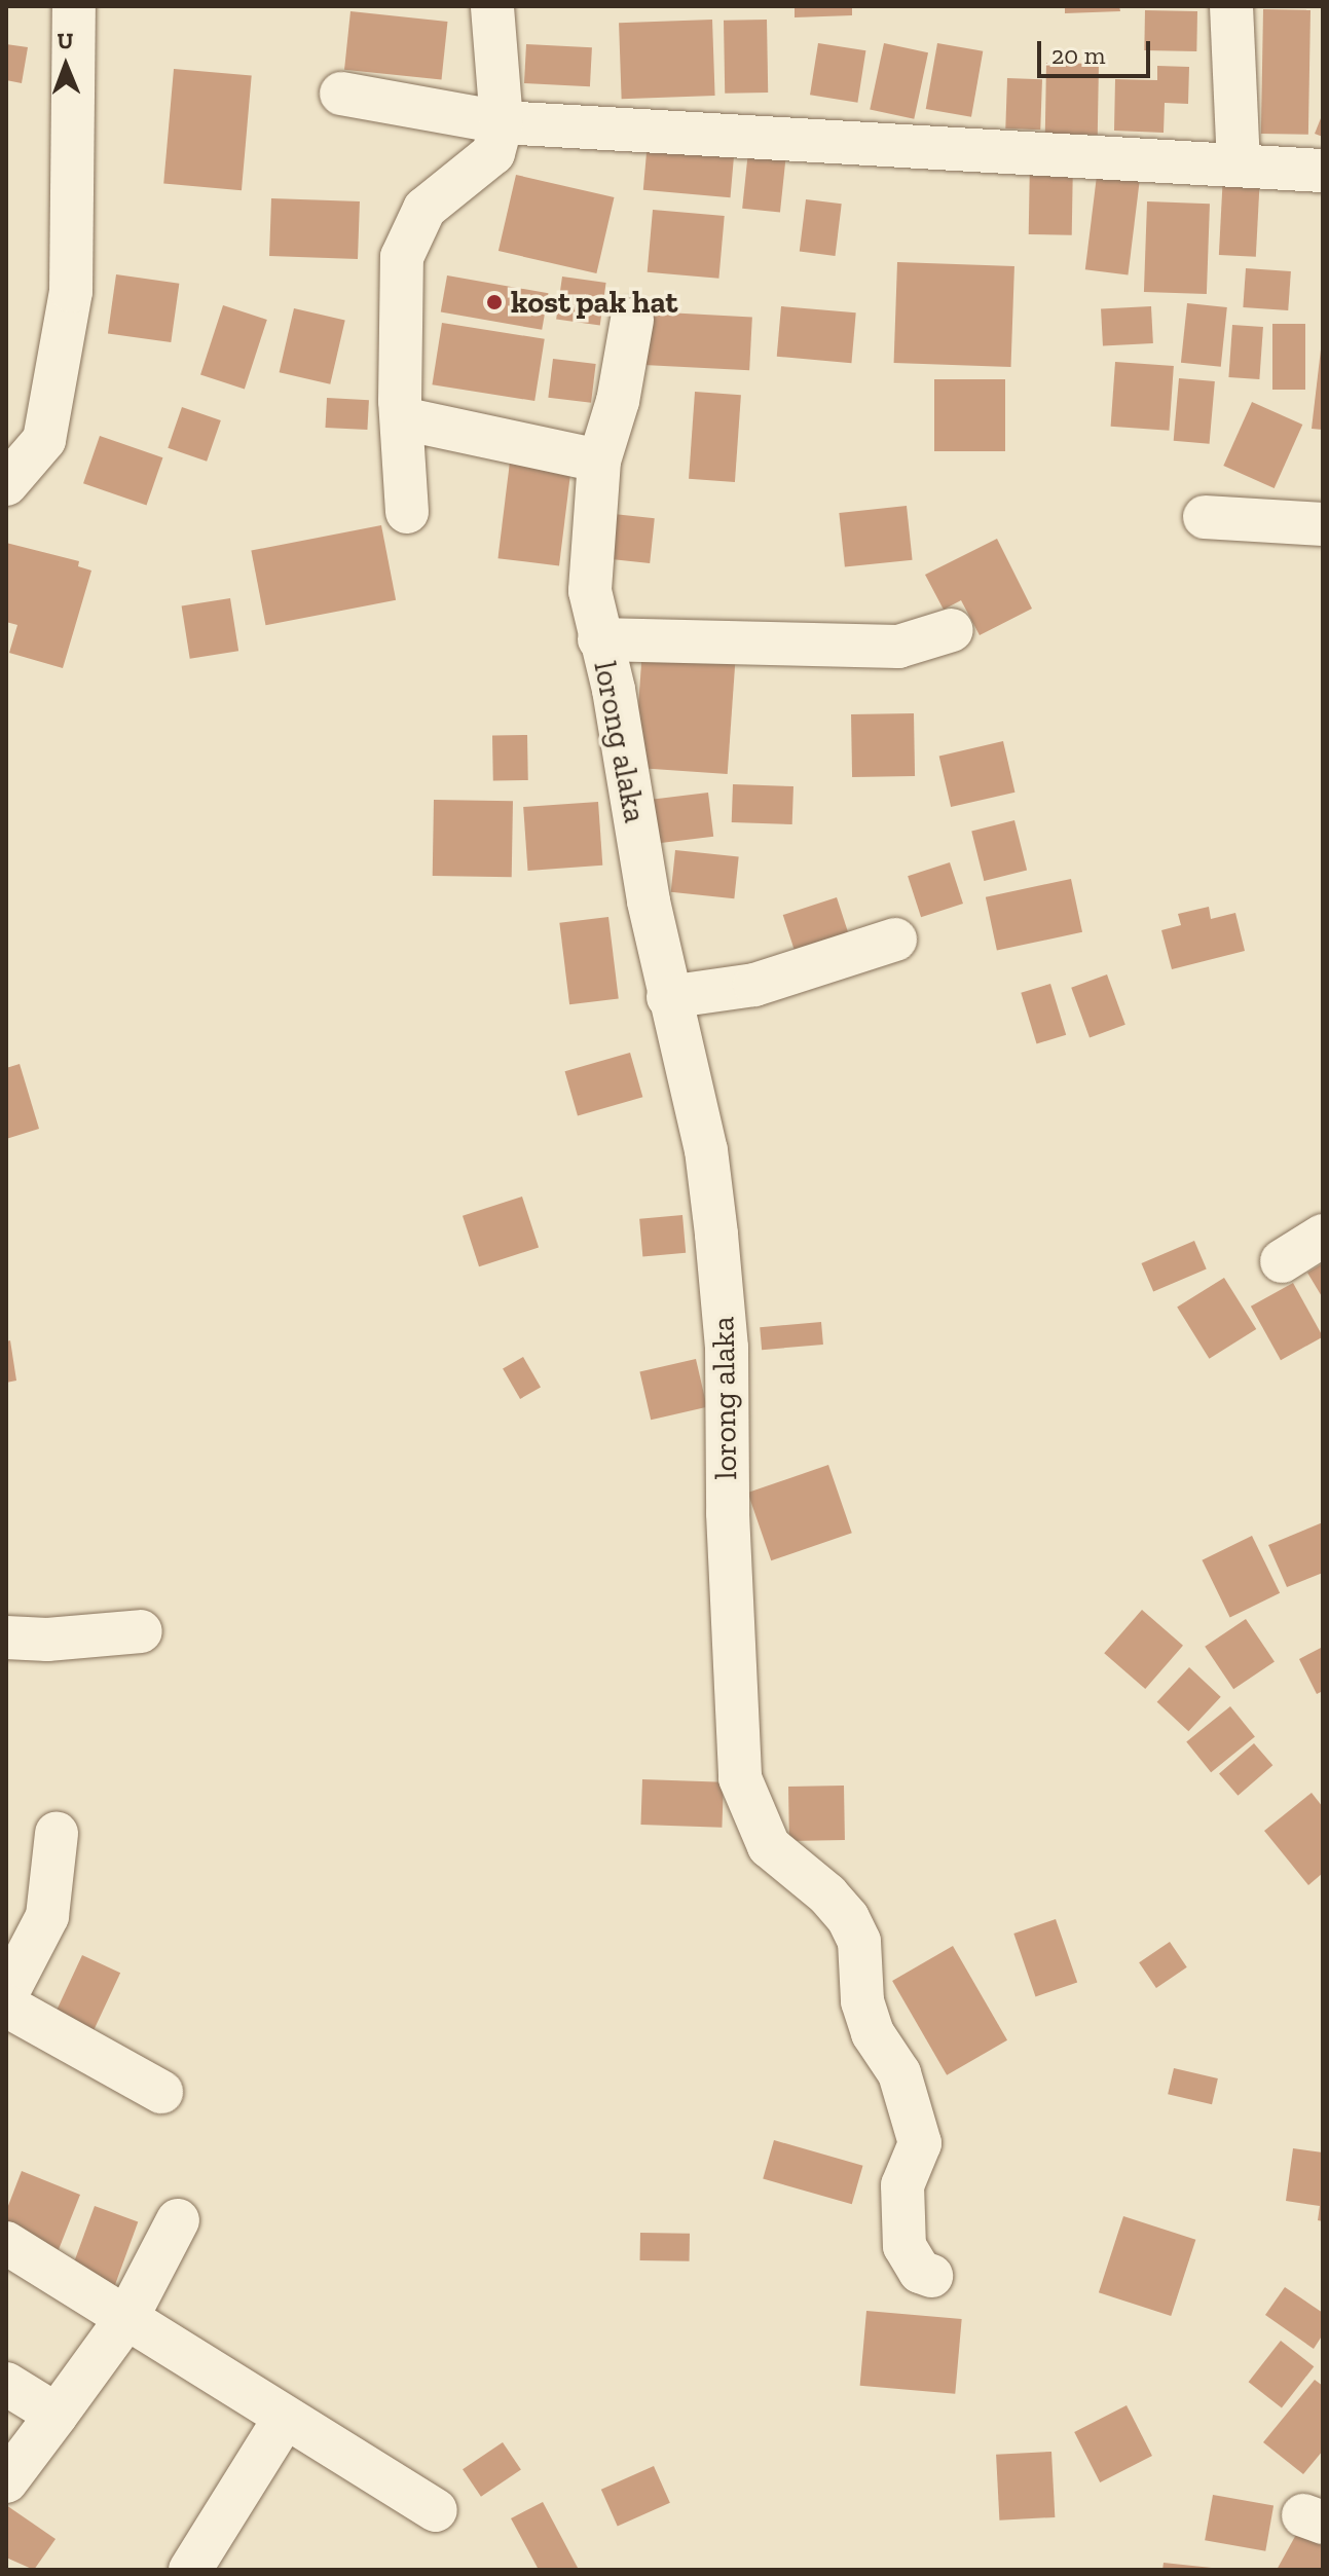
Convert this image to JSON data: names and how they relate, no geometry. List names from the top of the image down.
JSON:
{
  "streets": {
    "street": ["lorong alaka"]
  },
  "places": ["kost pak hat"],
  "scale_bar": "20 m",
  "north": "top"
}
